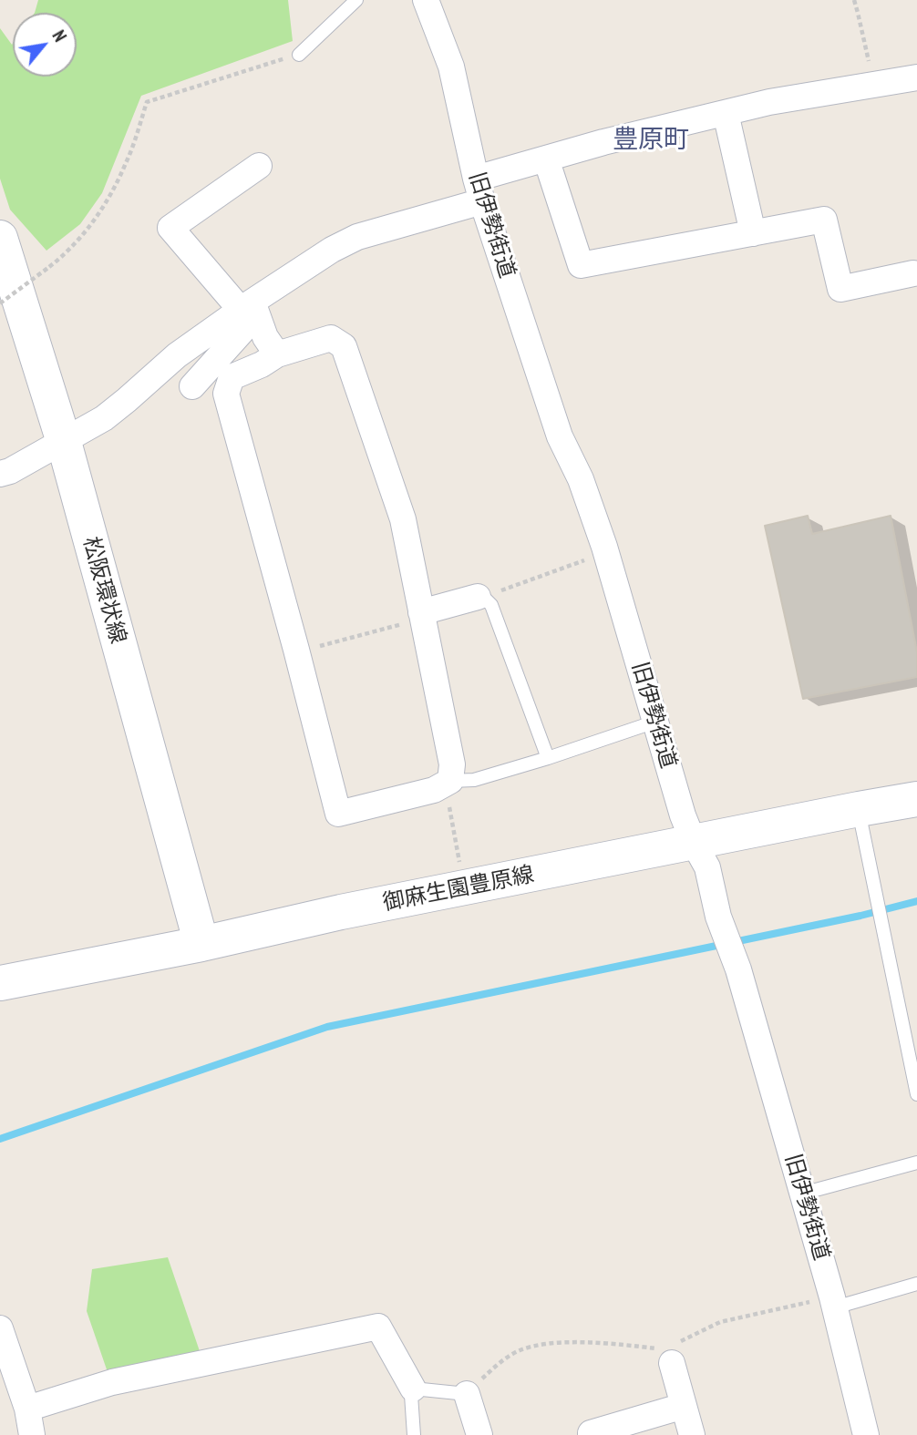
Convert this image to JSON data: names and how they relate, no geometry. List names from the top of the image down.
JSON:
{
  "streets": {
    "main road": ["松阪環状線", "御麻生園豊原線"],
    "street": ["旧伊勢街道"]
  },
  "crossings": [
    ["旧伊勢街道", "御麻生園豊原線"],
    ["松阪環状線", "御麻生園豊原線"]
  ],
  "districts": ["豊原町"],
  "north": "top right"
}
